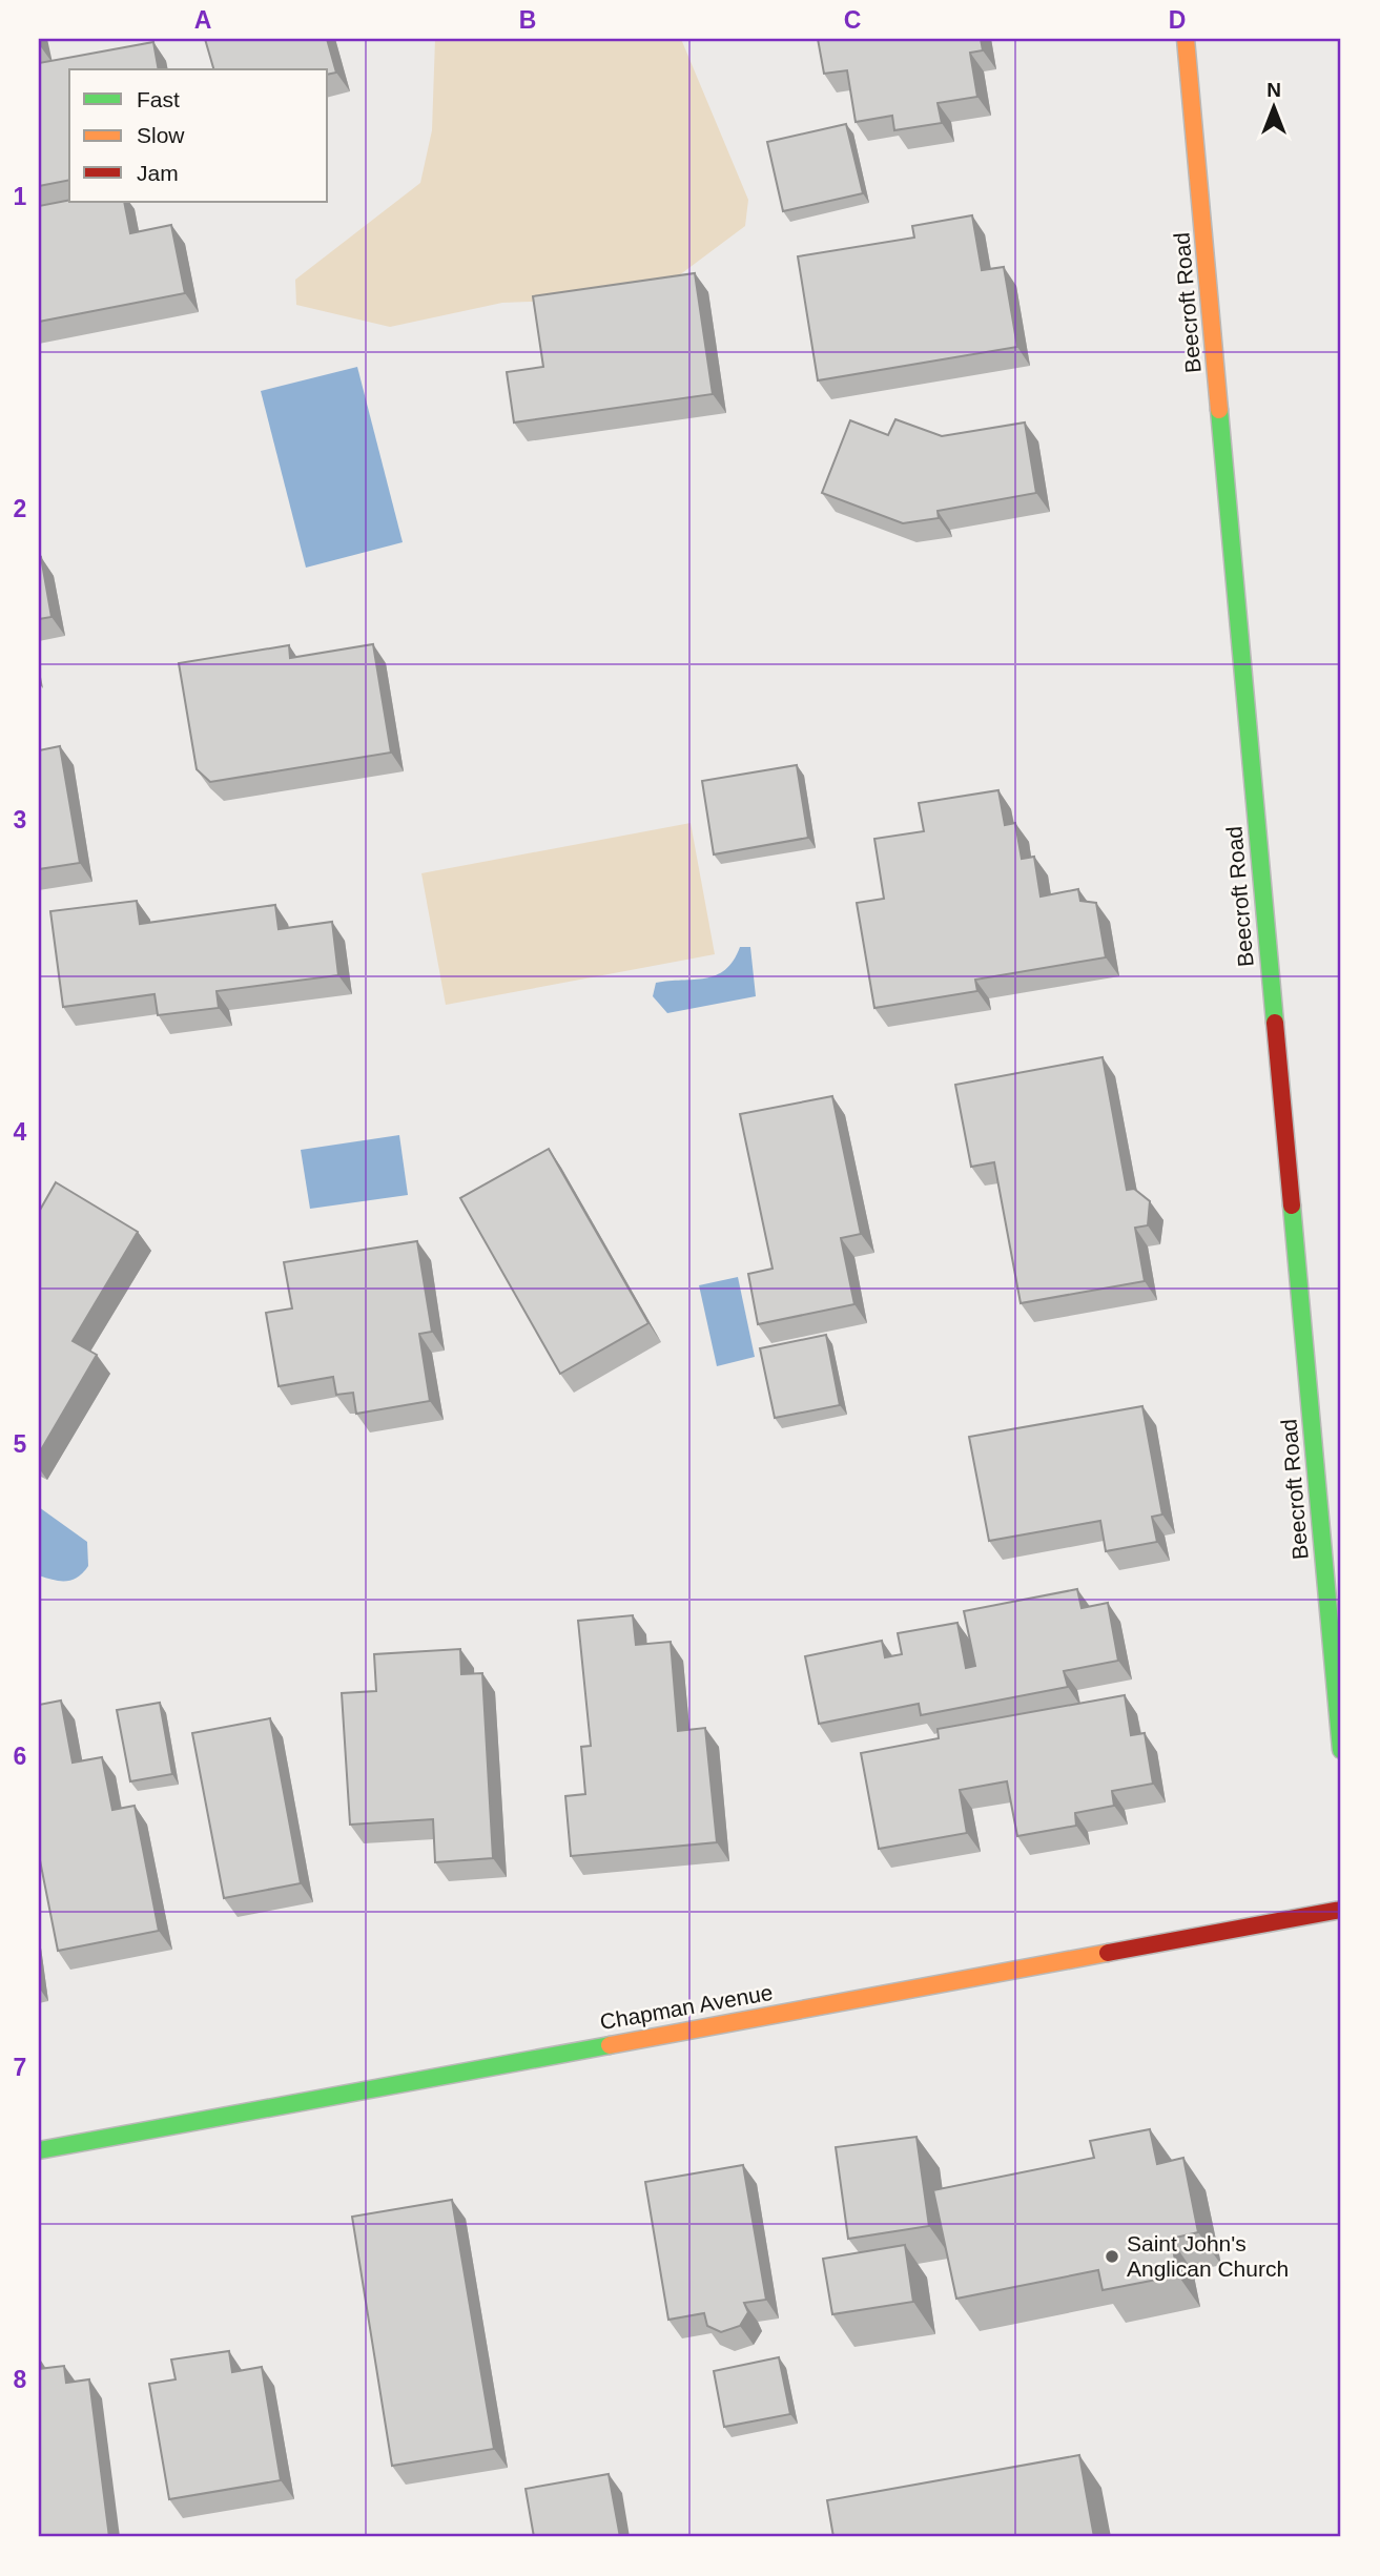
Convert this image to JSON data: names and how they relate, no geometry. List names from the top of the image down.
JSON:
{
  "streets": {
    "main road": ["Beecroft Road", "Chapman Avenue"]
  },
  "places": ["Saint John's Anglican Church"],
  "legend": ["Fast", "Slow", "Jam"],
  "north": "top",
  "grid": {
    "columns": [
      "A",
      "B",
      "C",
      "D"
    ],
    "rows": [
      "1",
      "2",
      "3",
      "4",
      "5",
      "6",
      "7",
      "8"
    ]
  }
}
